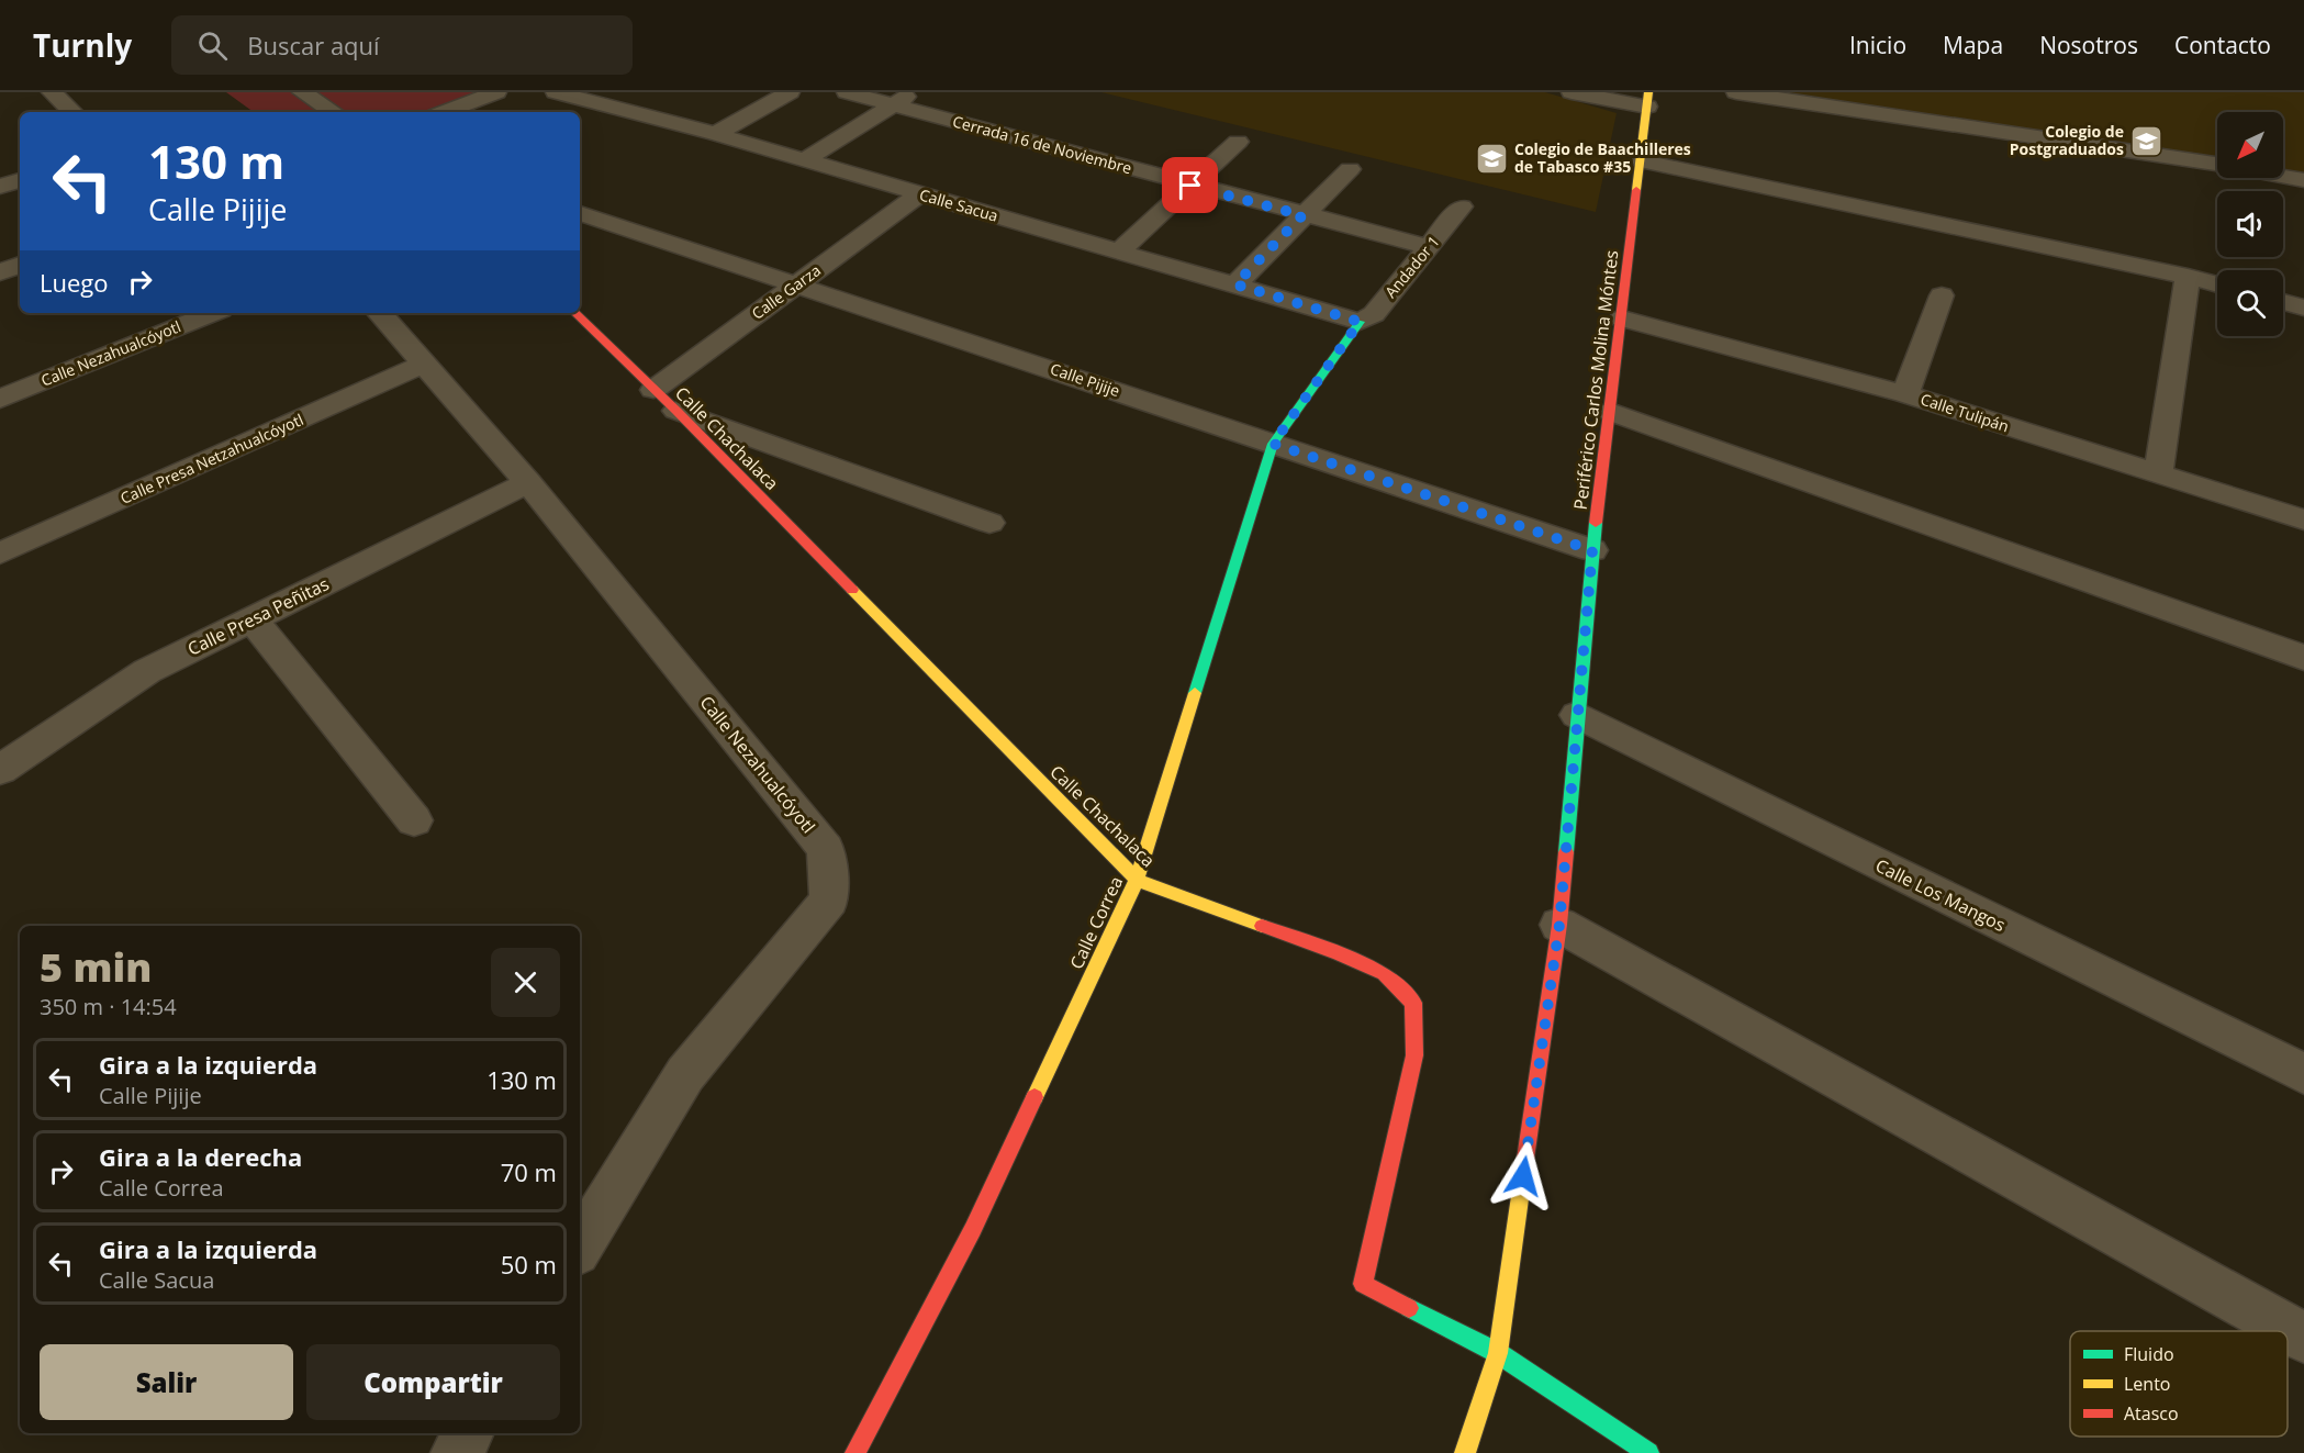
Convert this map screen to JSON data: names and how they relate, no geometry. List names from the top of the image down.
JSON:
{
  "streets": {
    "street": [
      "Cerrada 16 de Noviembre",
      "Calle Sacua",
      "Andador 1",
      "Calle Garza",
      "Calle Nezahualcóyotl",
      "Calle Pijije",
      "Periférico Carlos Molina Móntes",
      "Calle Tulipán",
      "Calle Chachalaca",
      "Calle Presa Netzahualcóyotl",
      "Calle Presa Peñitas",
      "Calle Los Mangos",
      "Calle Correa"
    ]
  },
  "crossings": [
    ["Cerrada 16 de Noviembre", "Andador 1"],
    ["Calle Sacua", "Andador 1"],
    ["Calle Sacua", "Calle Garza"],
    ["Calle Sacua", "Calle Correa"],
    ["Andador 1", "Calle Correa"],
    ["Calle Garza", "Calle Pijije"],
    ["Calle Garza", "Calle Chachalaca"],
    ["Calle Nezahualcóyotl", "Calle Presa Netzahualcóyotl"],
    ["Calle Nezahualcóyotl", "Calle Presa Peñitas"],
    ["Calle Pijije", "Periférico Carlos Molina Móntes"],
    ["Calle Pijije", "Calle Correa"],
    ["Periférico Carlos Molina Móntes", "Calle Tulipán"],
    ["Periférico Carlos Molina Móntes", "Calle Chachalaca"],
    ["Periférico Carlos Molina Móntes", "Calle Los Mangos"],
    ["Calle Chachalaca", "Calle Correa"]
  ],
  "places": {
    "school or university": ["Colegio de Postgraduados", "Colegio de Baachilleres de Tabasco #35"]
  },
  "legend": ["Fluido", "Lento", "Atasco"],
  "north": "bottom left",
  "page": {
    "header": "Turnly",
    "search": "Buscar aquí",
    "nav": [
      "Inicio",
      "Mapa",
      "Nosotros",
      "Contacto"
    ],
    "turn": ["130 m", "Calle Pijije"],
    "then": "Luego",
    "heading": ["5 min", "350 m · 14:54"],
    "list": [
      {
        "name": "Gira a la izquierda",
        "note": "Calle Pijije",
        "value": "130 m"
      },
      {
        "name": "Gira a la derecha",
        "note": "Calle Correa",
        "value": "70 m"
      },
      {
        "name": "Gira a la izquierda",
        "note": "Calle Sacua",
        "value": "50 m"
      }
    ],
    "buttons": ["Salir", "Compartir"]
  }
}
